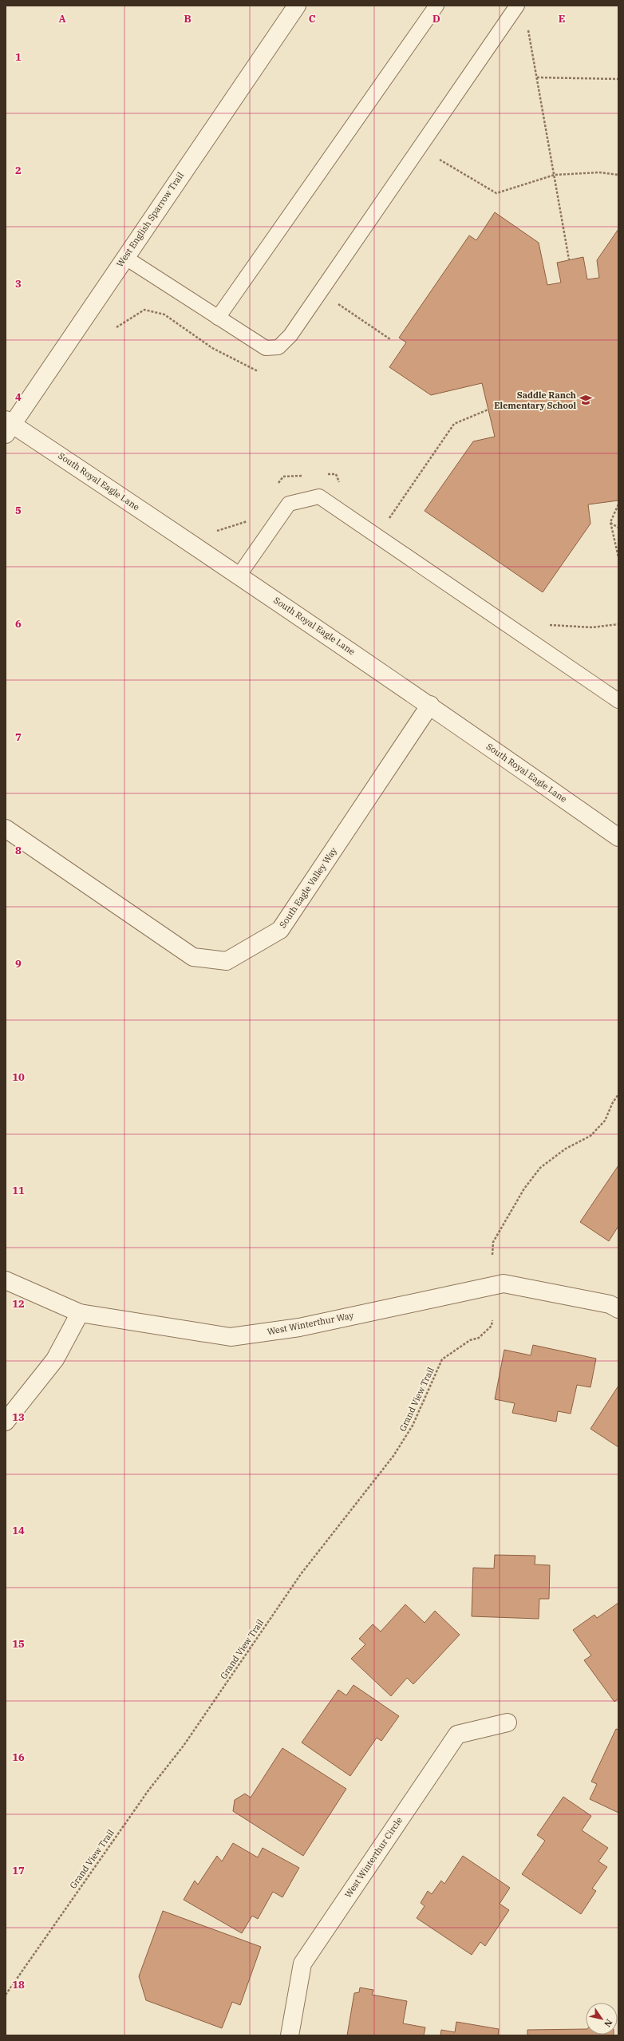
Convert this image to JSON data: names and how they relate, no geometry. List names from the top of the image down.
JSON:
{
  "streets": {
    "street": [
      "West English Sparrow Trail",
      "South Royal Eagle Lane",
      "South Eagle Valley Way",
      "West Winterthur Way",
      "West Winterthur Circle"
    ],
    "path": ["Grand View Trail"]
  },
  "crossings": [
    ["West English Sparrow Trail", "South Royal Eagle Lane"],
    ["South Royal Eagle Lane", "South Eagle Valley Way"]
  ],
  "places": {
    "school or university": ["Saddle Ranch Elementary School"]
  },
  "north": "bottom right",
  "grid": {
    "columns": [
      "A",
      "B",
      "C",
      "D",
      "E"
    ],
    "rows": [
      "1",
      "2",
      "3",
      "4",
      "5",
      "6",
      "7",
      "8",
      "9",
      "10",
      "11",
      "12",
      "13",
      "14",
      "15",
      "16",
      "17",
      "18"
    ]
  }
}
